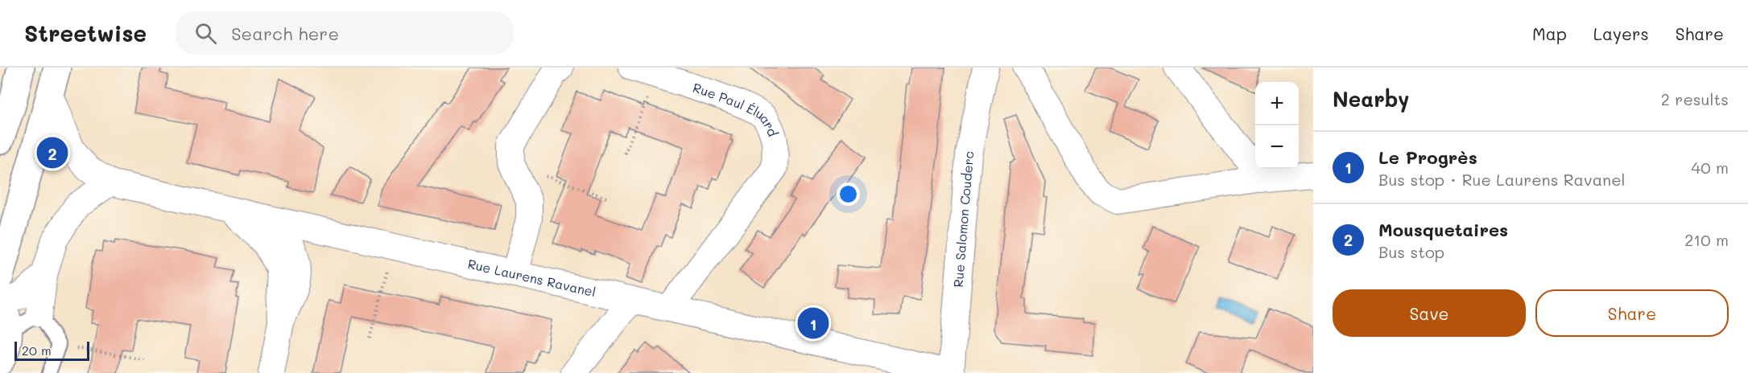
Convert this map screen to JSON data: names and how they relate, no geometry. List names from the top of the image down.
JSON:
{
  "streets": {
    "street": ["Rue Paul Éluard", "Rue Salomon Couderc", "Rue Laurens Ravanel"]
  },
  "crossings": [
    ["Rue Paul Éluard", "Rue Laurens Ravanel"],
    ["Rue Salomon Couderc", "Rue Laurens Ravanel"]
  ],
  "scale_bar": "20 m",
  "page": {
    "header": "Streetwise",
    "search": "Search here",
    "nav": ["Map", "Layers", "Share"],
    "heading": ["Nearby", "2 results"],
    "map_buttons": ["+", "−"],
    "list": [
      {
        "mark": "1",
        "name": "Le Progrès",
        "note": "Bus stop · Rue Laurens Ravanel",
        "value": "40 m"
      },
      {
        "mark": "2",
        "name": "Mousquetaires",
        "note": "Bus stop",
        "value": "210 m"
      }
    ],
    "pins": ["2", "1"],
    "buttons": ["Save", "Share"],
    "scale": "20 m"
  }
}
